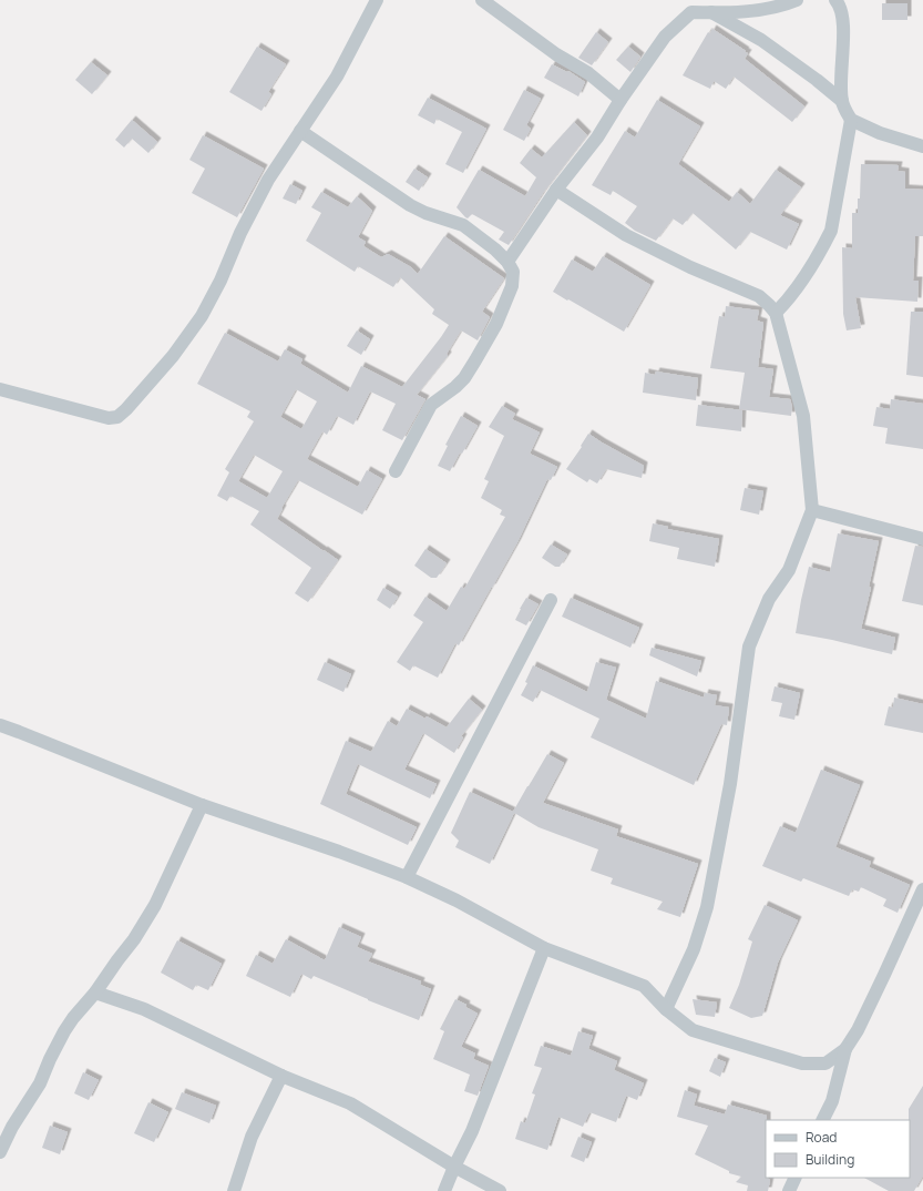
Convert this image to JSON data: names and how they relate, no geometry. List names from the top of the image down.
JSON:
{
  "legend": ["Road", "Building"]
}
